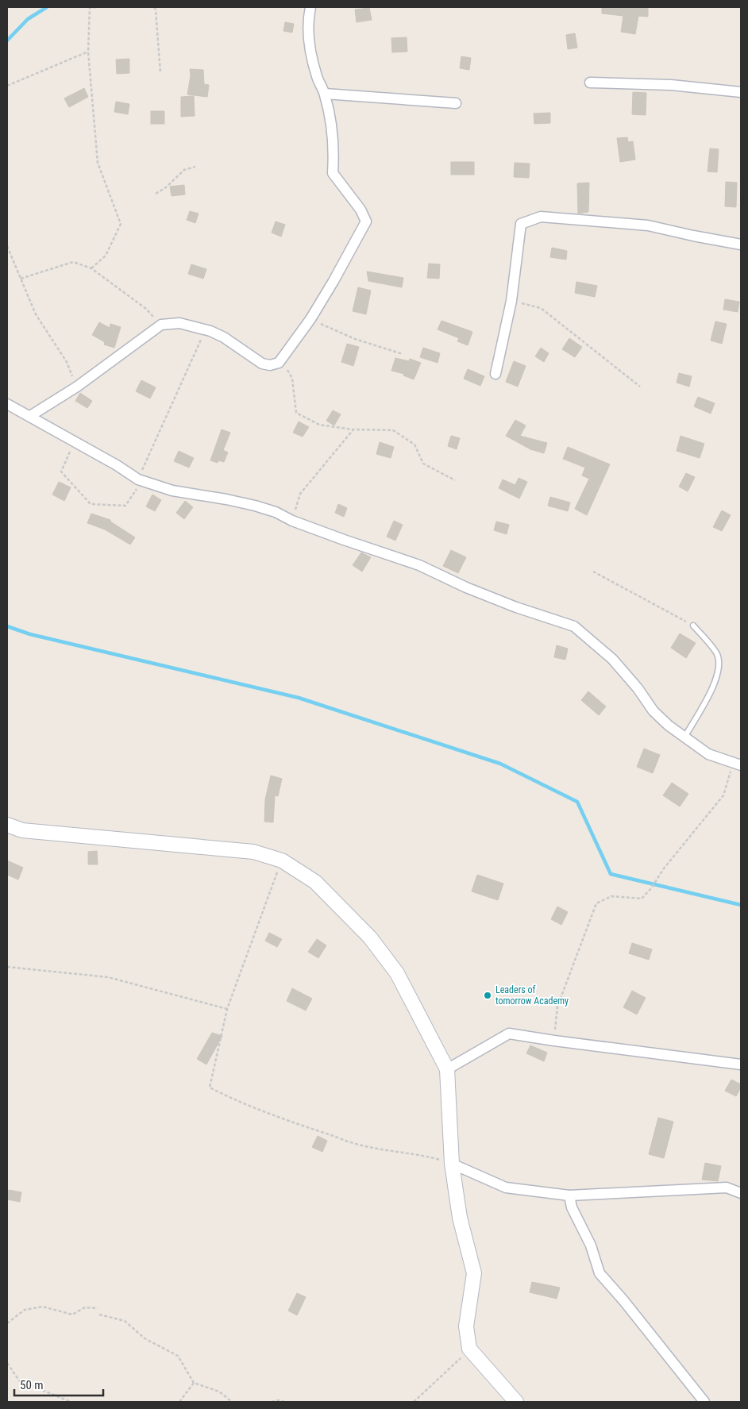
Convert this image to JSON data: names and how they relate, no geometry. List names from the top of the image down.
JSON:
{
  "places": ["Leaders of tomorrow Academy"],
  "scale_bar": "50 m"
}
